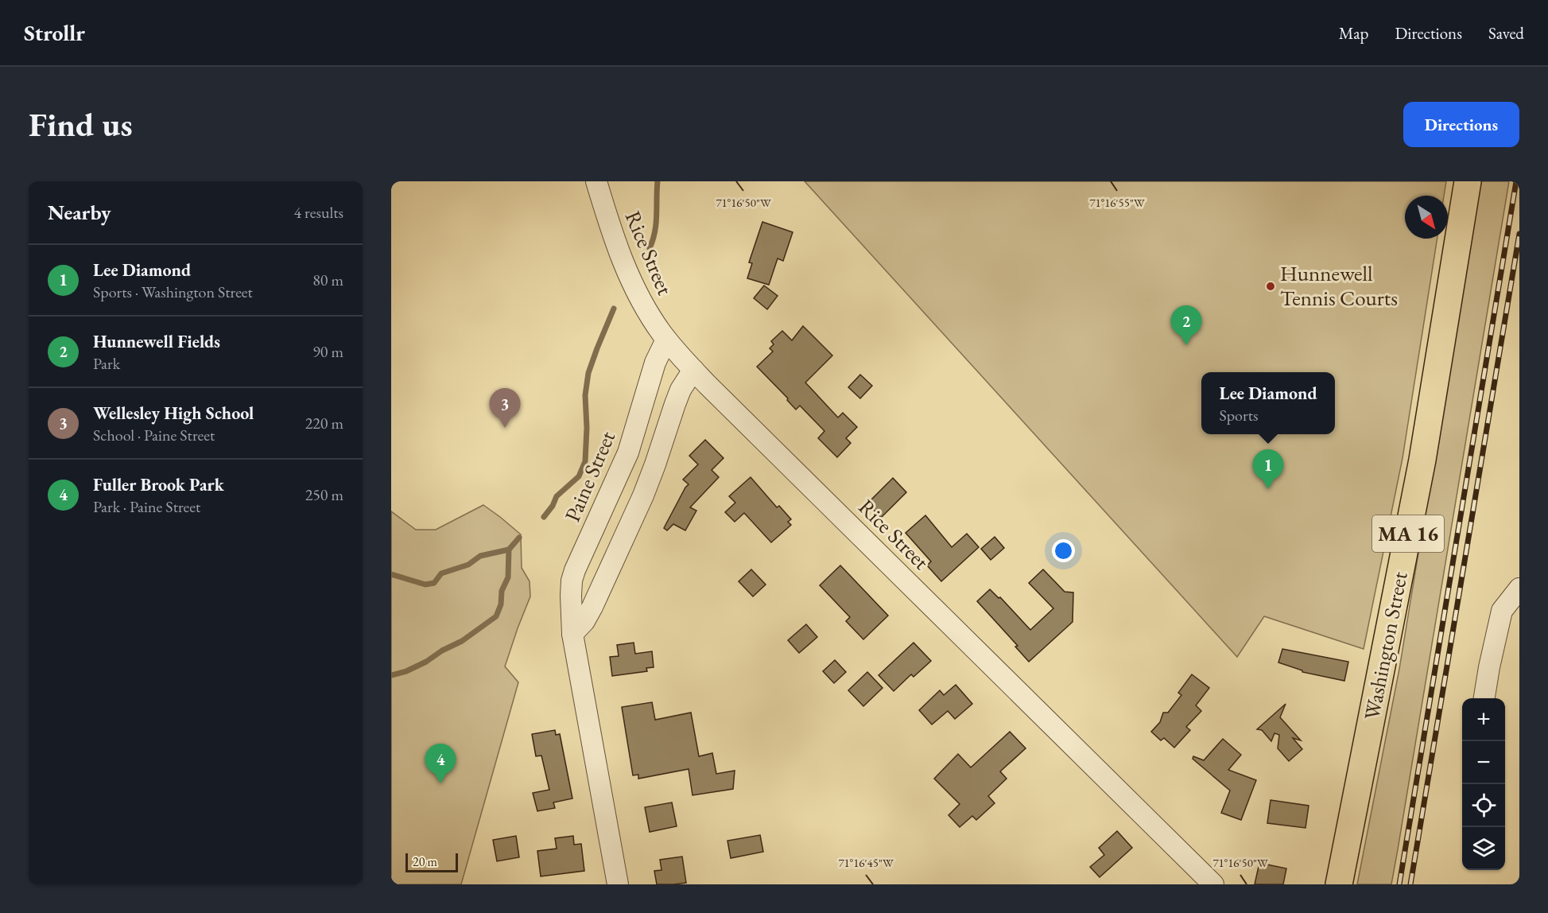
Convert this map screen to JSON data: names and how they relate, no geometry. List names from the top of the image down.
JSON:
{
  "streets": {
    "main road": ["MA 16", "Washington Street"],
    "street": ["Rice Street", "Paine Street"]
  },
  "crossings": [
    ["Rice Street", "Paine Street"]
  ],
  "places": ["Hunnewell Tennis Courts"],
  "scale_bar": "20 m",
  "north": "bottom right",
  "page": {
    "header": "Strollr",
    "nav": ["Map", "Directions", "Saved"],
    "buttons": "Directions",
    "title": "Find us",
    "heading": ["Nearby", "4 results"],
    "list": [
      {
        "mark": "1",
        "name": "Lee Diamond",
        "note": "Sports · Washington Street",
        "value": "80 m"
      },
      {
        "mark": "2",
        "name": "Hunnewell Fields",
        "note": "Park",
        "value": "90 m"
      },
      {
        "mark": "3",
        "name": "Wellesley High School",
        "note": "School · Paine Street",
        "value": "220 m"
      },
      {
        "mark": "4",
        "name": "Fuller Brook Park",
        "note": "Park · Paine Street",
        "value": "250 m"
      }
    ],
    "pins": [
      "2",
      "3",
      "1",
      "4"
    ],
    "popup": ["Lee Diamond", "Sports"],
    "map_buttons": ["+", "−"],
    "scale": "20 m"
  },
  "coordinates": ["71°16'50\"W", "71°16'55\"W", "71°16'45\"W"]
}
